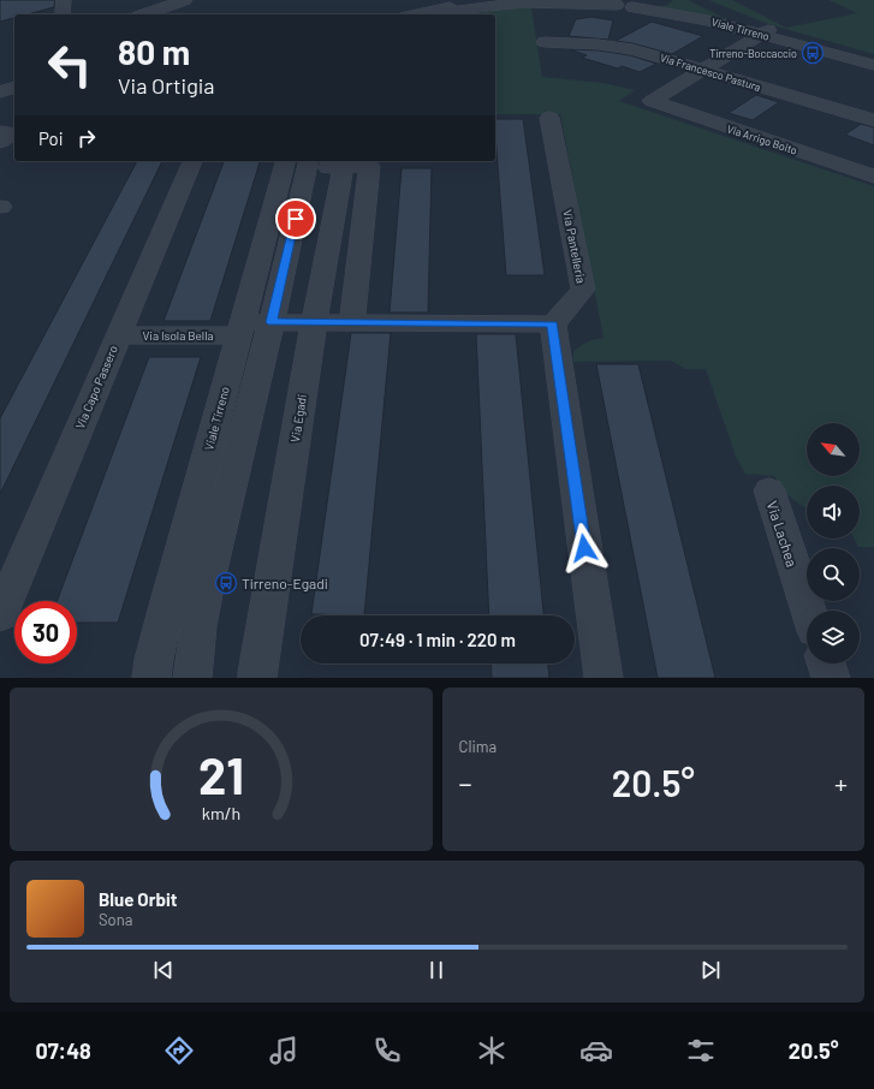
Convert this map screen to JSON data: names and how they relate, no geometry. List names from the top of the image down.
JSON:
{
  "streets": {
    "street": [
      "Viale Tirreno",
      "Via Francesco Pastura",
      "Via Arrigo Boito",
      "Via Pantelleria",
      "Via Isola Bella",
      "Via Capo Passero",
      "Via Egadi",
      "Via Lachea"
    ]
  },
  "crossings": [
    ["Viale Tirreno", "Via Isola Bella"],
    ["Via Francesco Pastura", "Via Arrigo Boito"],
    ["Via Pantelleria", "Via Isola Bella"],
    ["Via Isola Bella", "Via Capo Passero"],
    ["Via Isola Bella", "Via Egadi"]
  ],
  "places": {
    "bus stop": ["Tirreno-Boccaccio", "Tirreno-Egadi"]
  },
  "north": "top left",
  "page": {
    "turn": ["80 m", "Via Ortigia"],
    "then": "Poi",
    "limit": "30",
    "trip": "07:49 · 1 min · 220 m",
    "tile": "Clima",
    "heat": ["−", "20.5°", "+"],
    "song": ["Blue Orbit", "Sona"],
    "tabs": ["07:48", "20.5°"],
    "gauge": ["21", "km/h"]
  }
}
